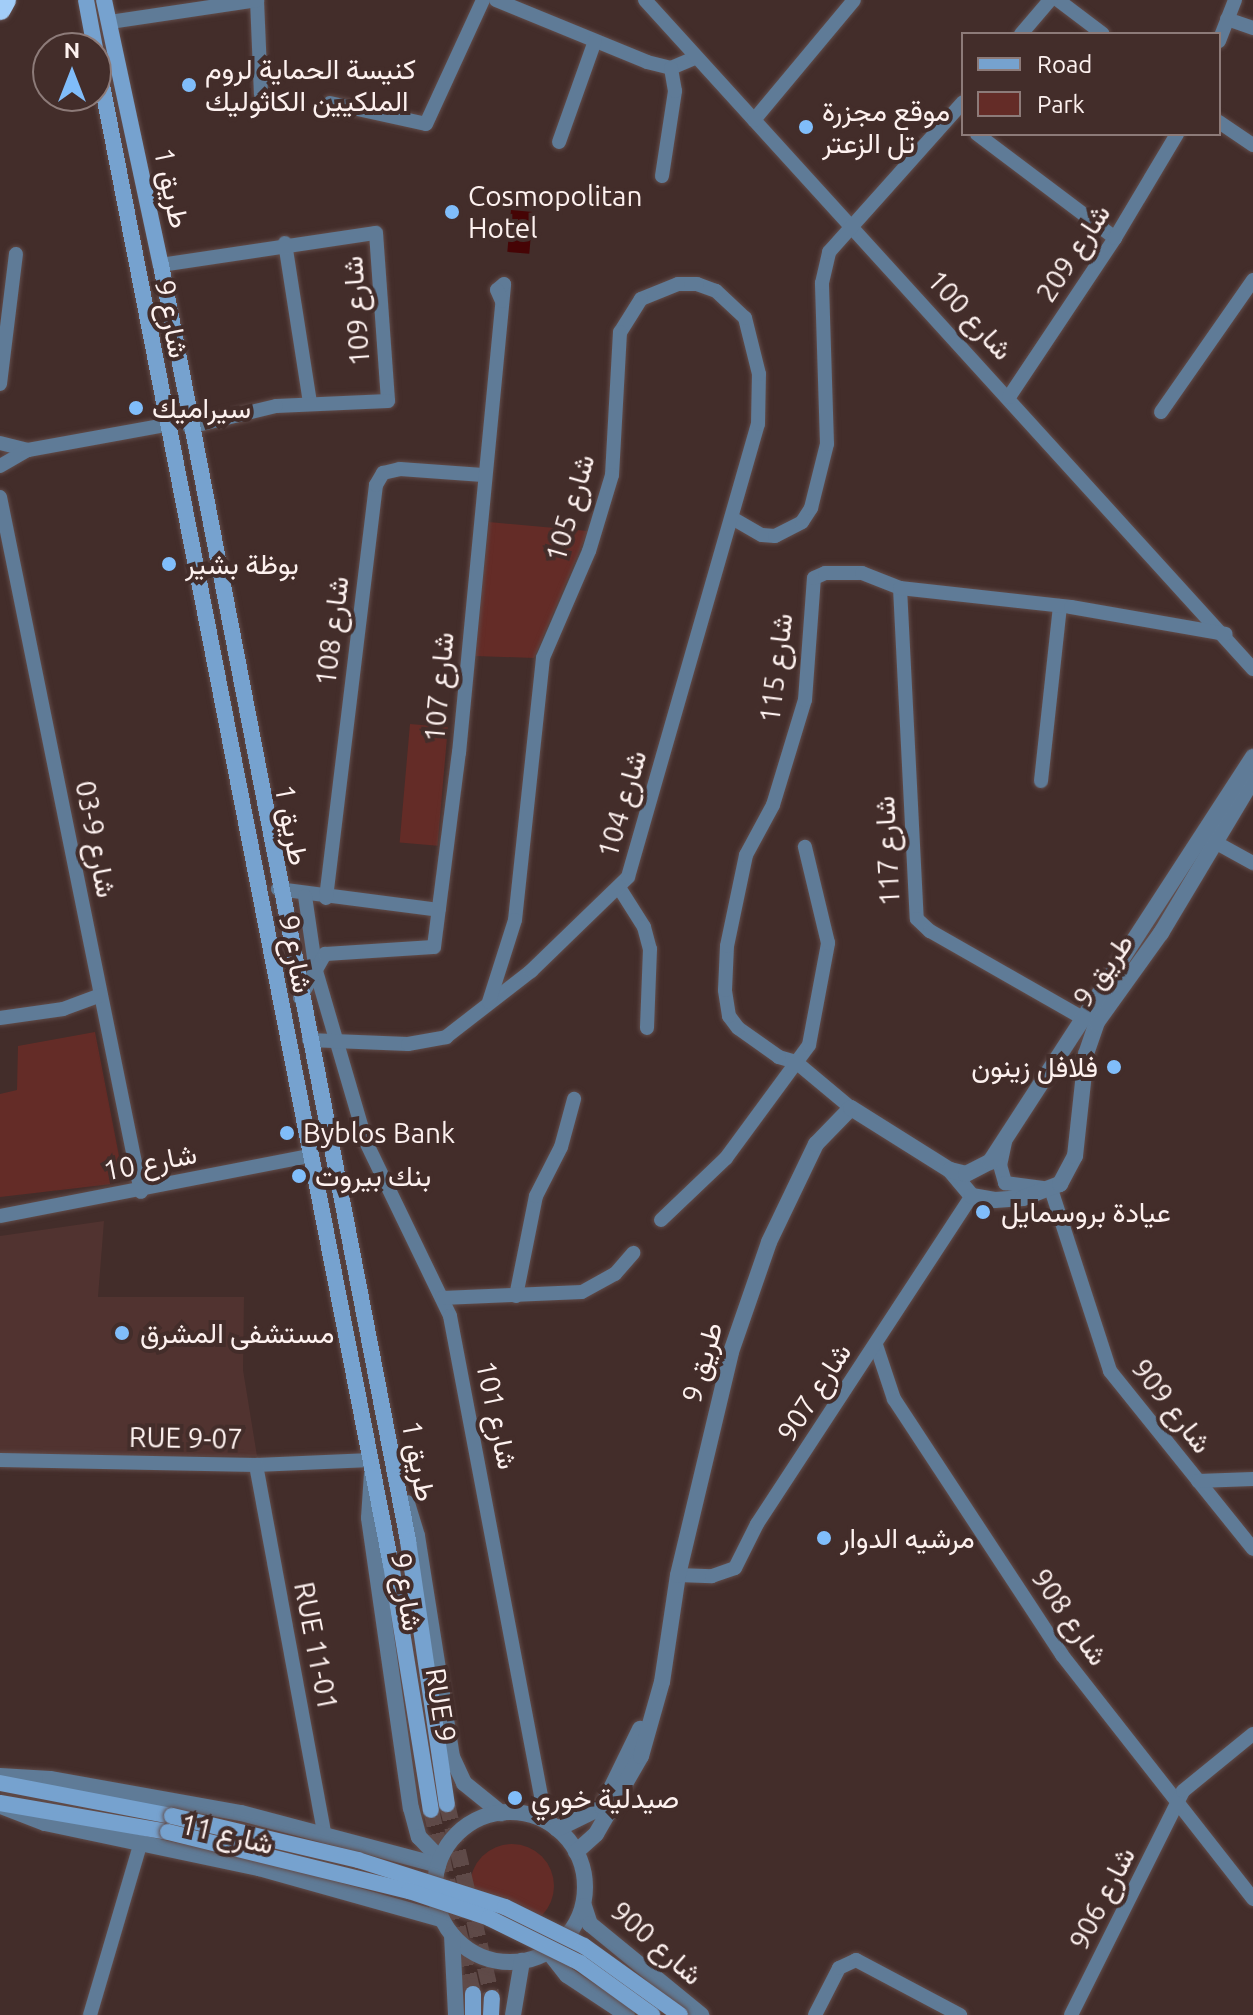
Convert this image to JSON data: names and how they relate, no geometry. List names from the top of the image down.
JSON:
{
  "streets": {
    "main road": [
      "طريق 1",
      "شارع 9",
      "RUE 9",
      "شارع 11"
    ],
    "street": [
      "شارع 209",
      "شارع 109",
      "شارع 100",
      "شارع 105",
      "شارع 108",
      "شارع 115",
      "شارع 107",
      "شارع 104",
      "شارع 9-03",
      "شارع 117",
      "9 طريق",
      "شارع 10",
      "طريق 9",
      "شارع 907",
      "شارع 909",
      "شارع 101",
      "RUE 9-07",
      "شارع 908",
      "RUE 11-01",
      "شارع 906",
      "شارع 900"
    ]
  },
  "crossings": [
    ["طريق 1", "شارع 109"],
    ["طريق 1", "شارع 9"],
    ["طريق 1", "شارع 107"],
    ["طريق 1", "شارع 104"],
    ["شارع 209", "شارع 100"],
    ["شارع 100", "شارع 115"],
    ["شارع 9", "شارع 10"],
    ["شارع 9", "طريق 9"],
    ["شارع 9", "شارع 101"],
    ["شارع 9", "RUE 9-07"],
    ["شارع 9", "RUE 9"],
    ["شارع 9", "شارع 11"],
    ["شارع 9", "شارع 900"],
    ["شارع 105", "شارع 104"],
    ["شارع 108", "شارع 107"],
    ["شارع 115", "شارع 117"],
    ["شارع 115", "طريق 9"],
    ["شارع 107", "شارع 101"],
    ["شارع 104", "شارع 101"],
    ["شارع 9-03", "شارع 10"],
    ["شارع 117", "9 طريق"],
    ["9 طريق", "شارع 909"],
    ["طريق 9", "شارع 907"],
    ["طريق 9", "شارع 101"],
    ["طريق 9", "شارع 11"],
    ["طريق 9", "شارع 900"],
    ["شارع 907", "شارع 908"],
    ["شارع 101", "شارع 11"],
    ["شارع 101", "شارع 900"],
    ["RUE 9-07", "RUE 11-01"],
    ["RUE 9-07", "RUE 9"],
    ["شارع 908", "شارع 906"],
    ["RUE 11-01", "شارع 11"],
    ["شارع 11", "شارع 900"]
  ],
  "places": [
    "كنيسة الحماية لروم الملكيين الكاثوليك",
    "موقع مجزرة تل الزعتر",
    "Cosmopolitan Hotel",
    "سيراميك",
    "بوظة بشير",
    "فلافل زينون",
    "Byblos Bank",
    "بنك بيروت",
    "عيادة بروسمايل",
    "مستشفى المشرق",
    "مرشيه الدوار",
    "صيدلية خوري"
  ],
  "legend": ["Road", "Park"],
  "north": "top"
}
